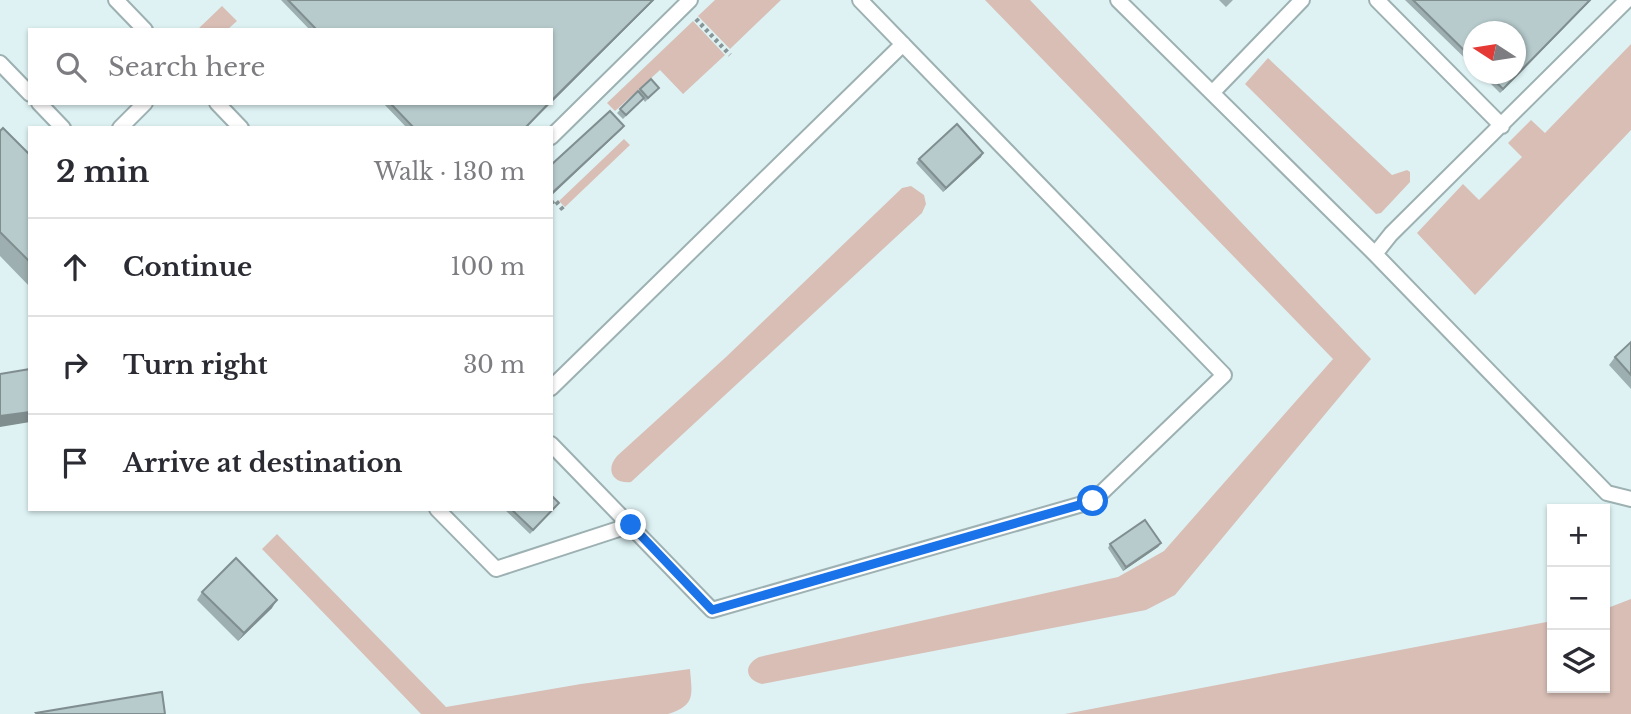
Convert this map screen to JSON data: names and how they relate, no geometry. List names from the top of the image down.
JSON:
{
  "north": "left",
  "page": {
    "search": "Search here",
    "heading": ["2 min", "Walk · 130 m"],
    "list": [
      ["Continue", "100 m"],
      ["Turn right", "30 m"],
      "Arrive at destination"
    ],
    "map_buttons": ["+", "−"]
  }
}
